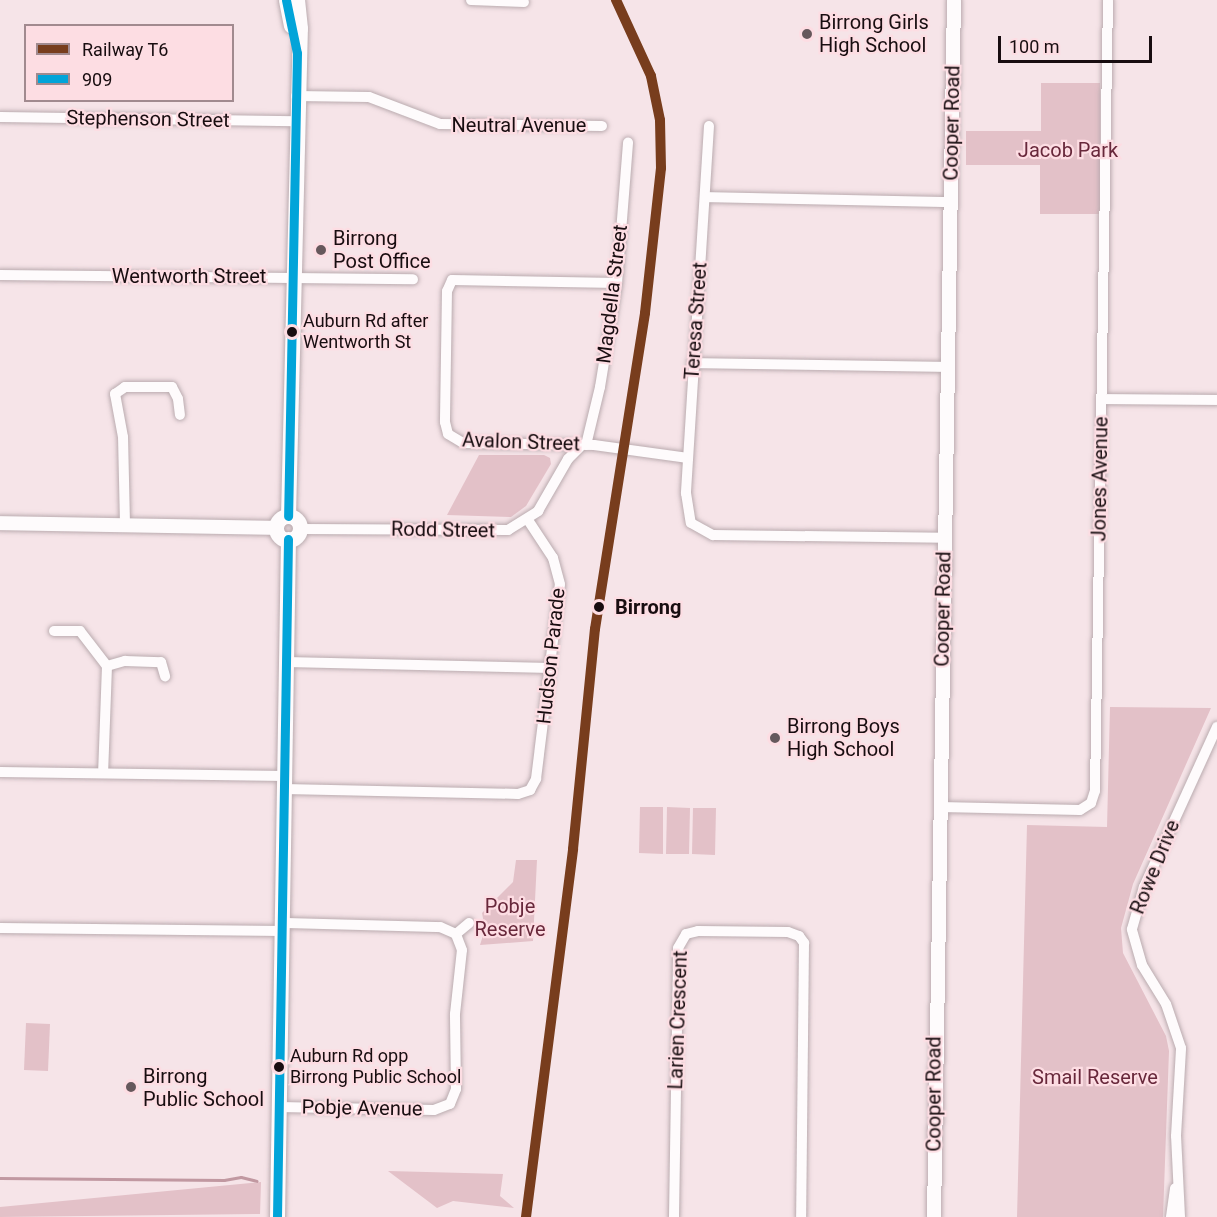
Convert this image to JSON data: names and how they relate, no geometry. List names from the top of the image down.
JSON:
{
  "streets": {
    "street": [
      "Stephenson Street",
      "Cooper Road",
      "Neutral Avenue",
      "Wentworth Street",
      "Magdella Street",
      "Teresa Street",
      "Avalon Street",
      "Jones Avenue",
      "Rodd Street",
      "Hudson Parade",
      "Rowe Drive",
      "Larien Crescent",
      "Pobje Avenue"
    ]
  },
  "crossings": [
    ["Cooper Road", "Teresa Street"],
    ["Cooper Road", "Jones Avenue"],
    ["Magdella Street", "Avalon Street"],
    ["Teresa Street", "Avalon Street"],
    ["Rodd Street", "Hudson Parade"]
  ],
  "parks": ["Jacob Park", "Pobje Reserve", "Smail Reserve"],
  "places": [
    "Birrong Girls High School",
    "Birrong Post Office",
    "Auburn Rd after Wentworth St",
    "Birrong",
    "Birrong Boys High School",
    "Auburn Rd opp Birrong Public School",
    "Birrong Public School"
  ],
  "lines": ["rail line T6", "transit line 909"],
  "legend": ["Railway T6", "909"],
  "scale_bar": "100 m"
}
